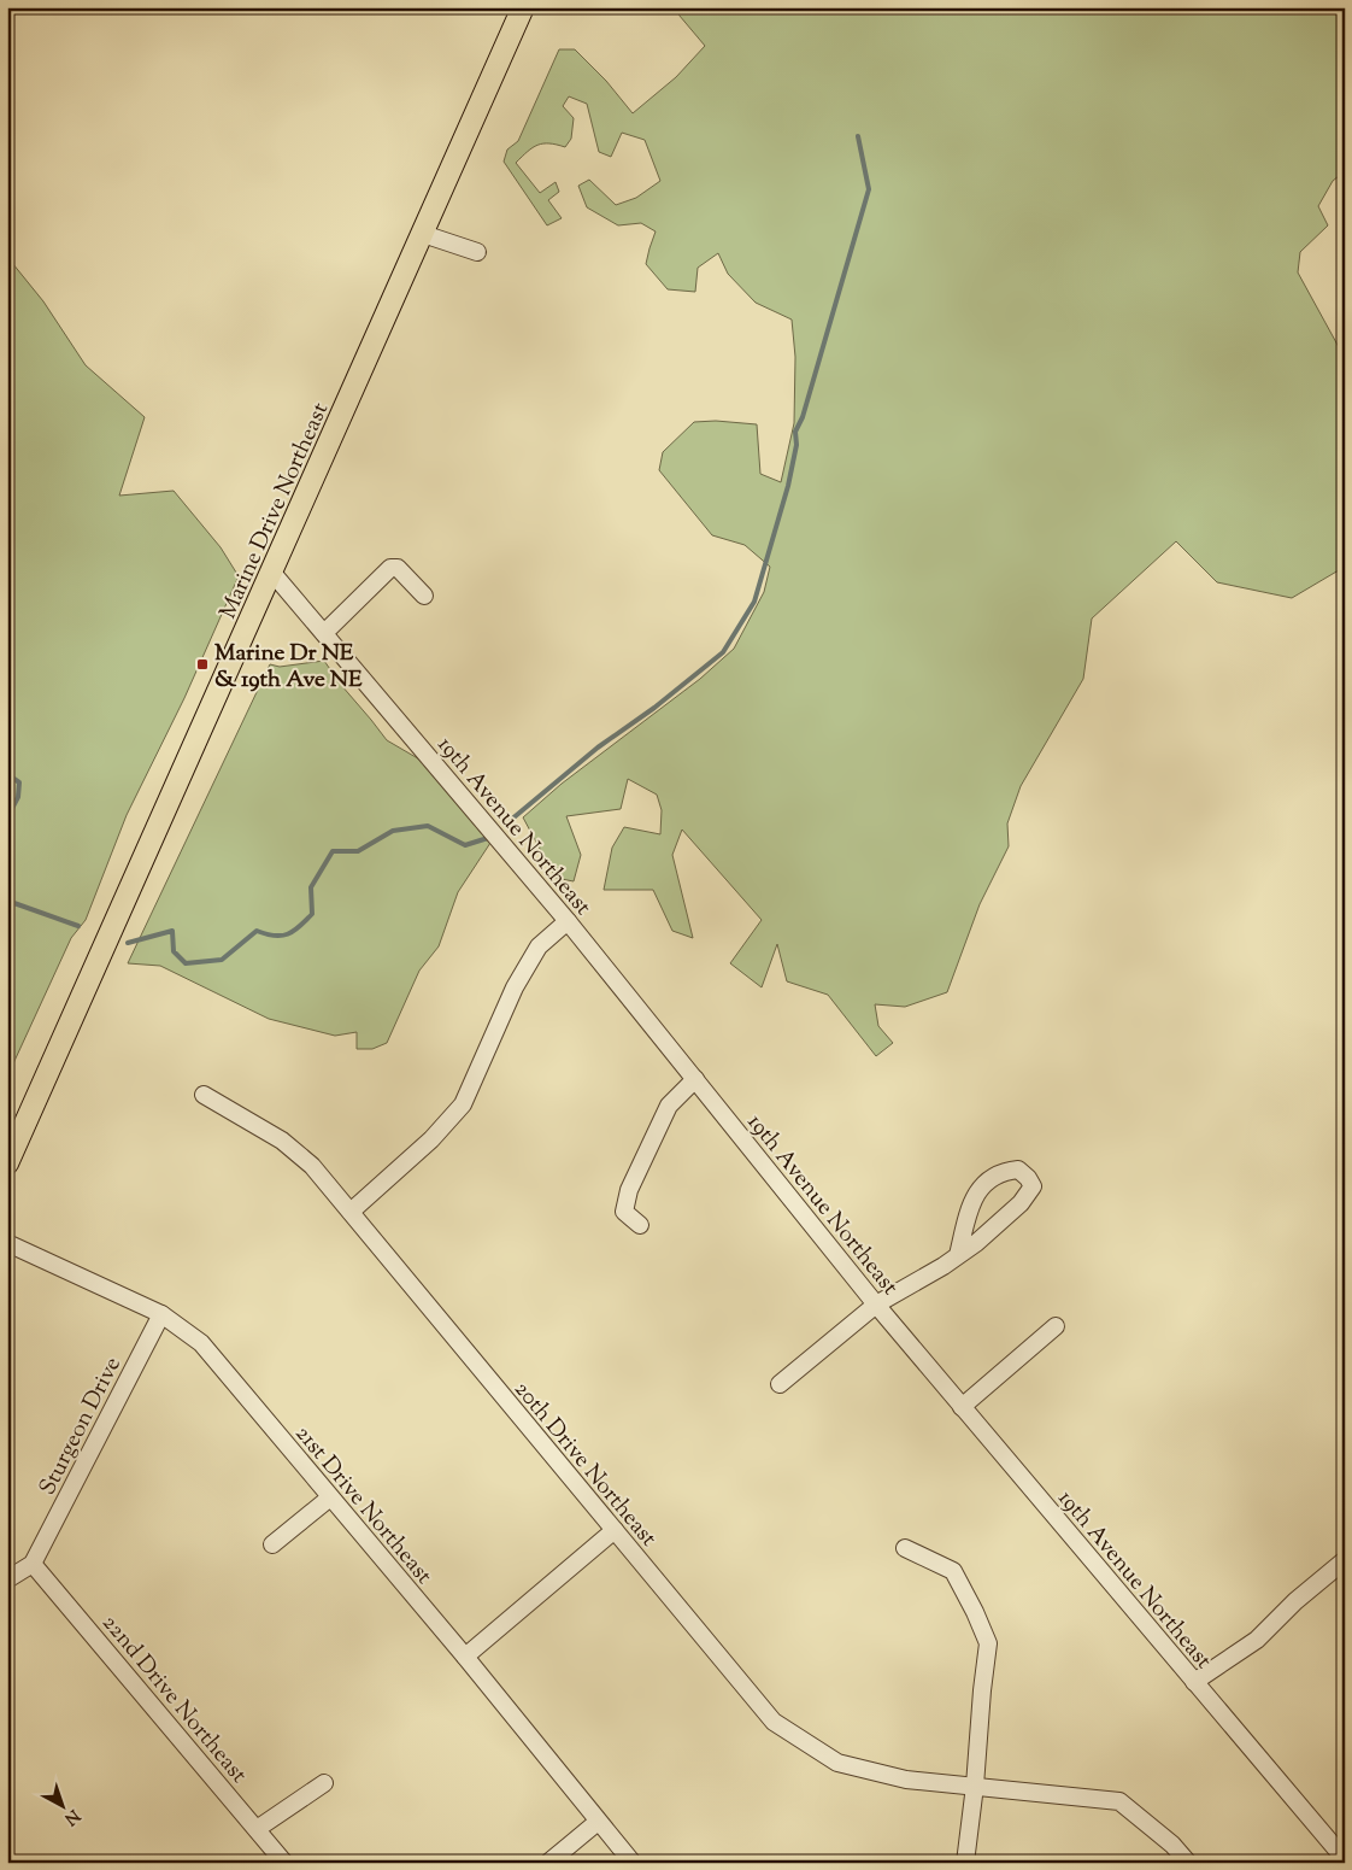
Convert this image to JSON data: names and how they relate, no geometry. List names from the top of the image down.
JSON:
{
  "streets": {
    "main road": ["Marine Drive Northeast"],
    "street": [
      "19th Avenue Northeast",
      "Sturgeon Drive",
      "20th Drive Northeast",
      "21st Drive Northeast",
      "22nd Drive Northeast"
    ]
  },
  "crossings": [
    ["Marine Drive Northeast", "19th Avenue Northeast"],
    ["Sturgeon Drive", "21st Drive Northeast"],
    ["Sturgeon Drive", "22nd Drive Northeast"]
  ],
  "places": {
    "transit": ["Marine Dr NE & 19th Ave NE"]
  },
  "north": "bottom right"
}
